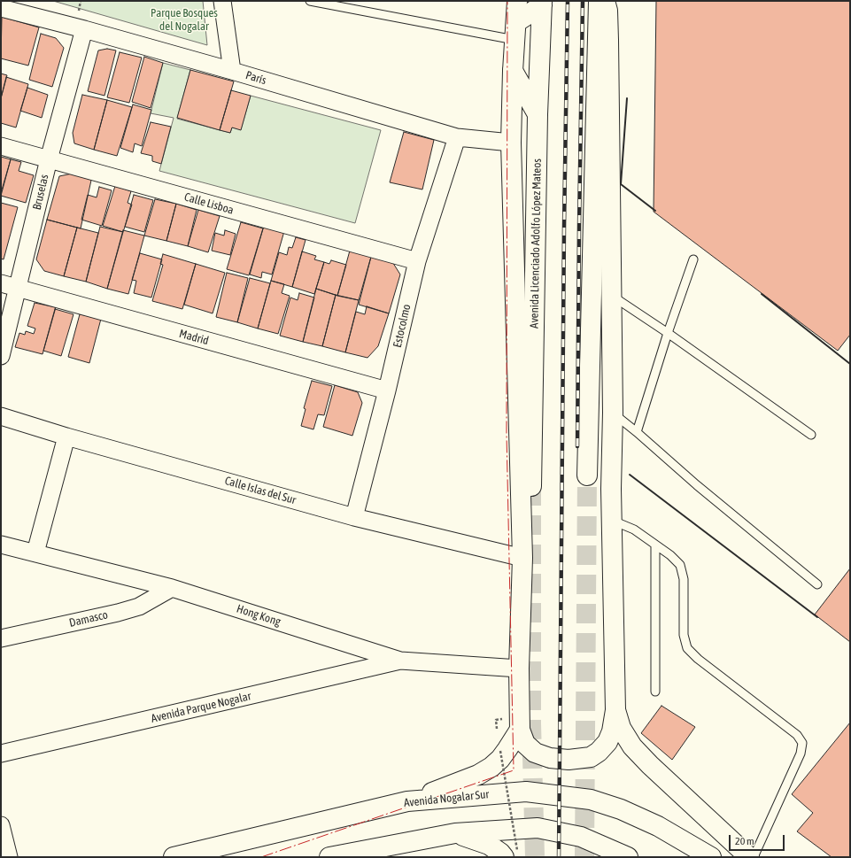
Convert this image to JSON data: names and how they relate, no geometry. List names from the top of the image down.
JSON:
{
  "streets": {
    "main road": ["Avenida Licenciado Adolfo López Mateos", "Avenida Nogalar Sur"],
    "street": [
      "París",
      "Bruselas",
      "Calle Lisboa",
      "Estocolmo",
      "Madrid",
      "Calle Islas del Sur",
      "Hong Kong",
      "Damasco",
      "Avenida Parque Nogalar"
    ]
  },
  "crossings": [
    ["París", "Bruselas"],
    ["París", "Estocolmo"],
    ["Bruselas", "Calle Lisboa"],
    ["Bruselas", "Madrid"],
    ["Calle Lisboa", "Estocolmo"],
    ["Estocolmo", "Madrid"],
    ["Estocolmo", "Calle Islas del Sur"],
    ["Hong Kong", "Damasco"],
    ["Hong Kong", "Avenida Parque Nogalar"]
  ],
  "parks": ["Parque Bosques del Nogalar"],
  "scale_bar": "20 m"
}
